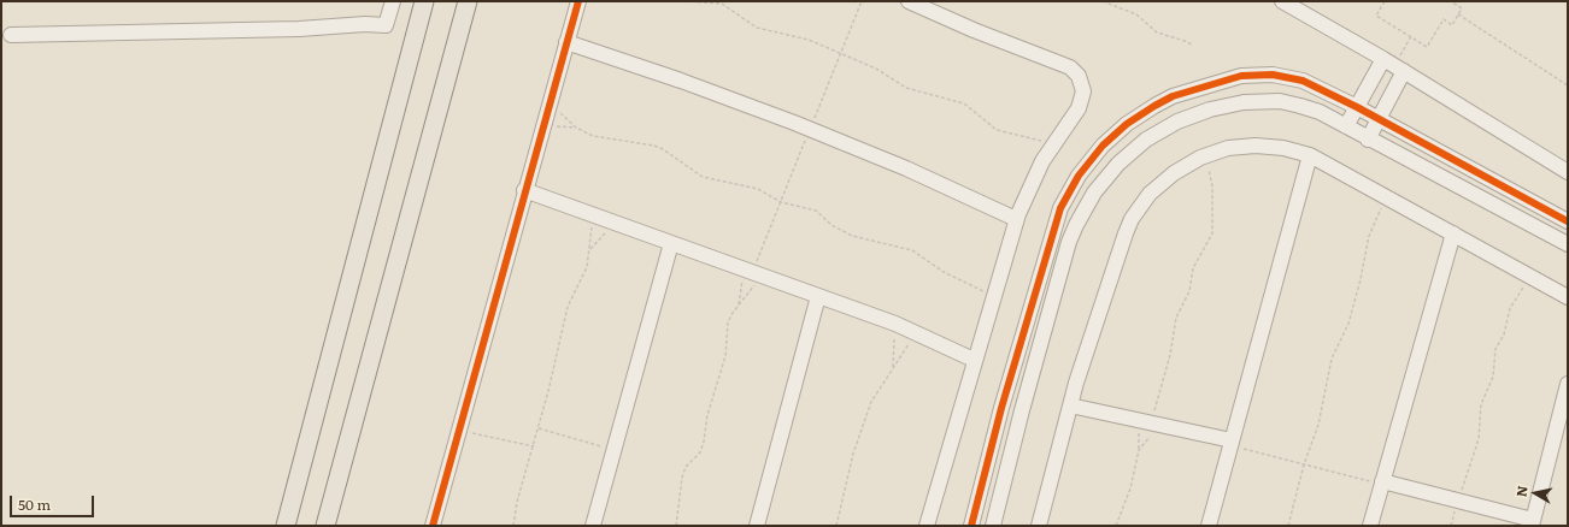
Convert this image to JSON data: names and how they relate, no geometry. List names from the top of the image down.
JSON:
{
  "scale_bar": "50 m",
  "north": "left"
}
